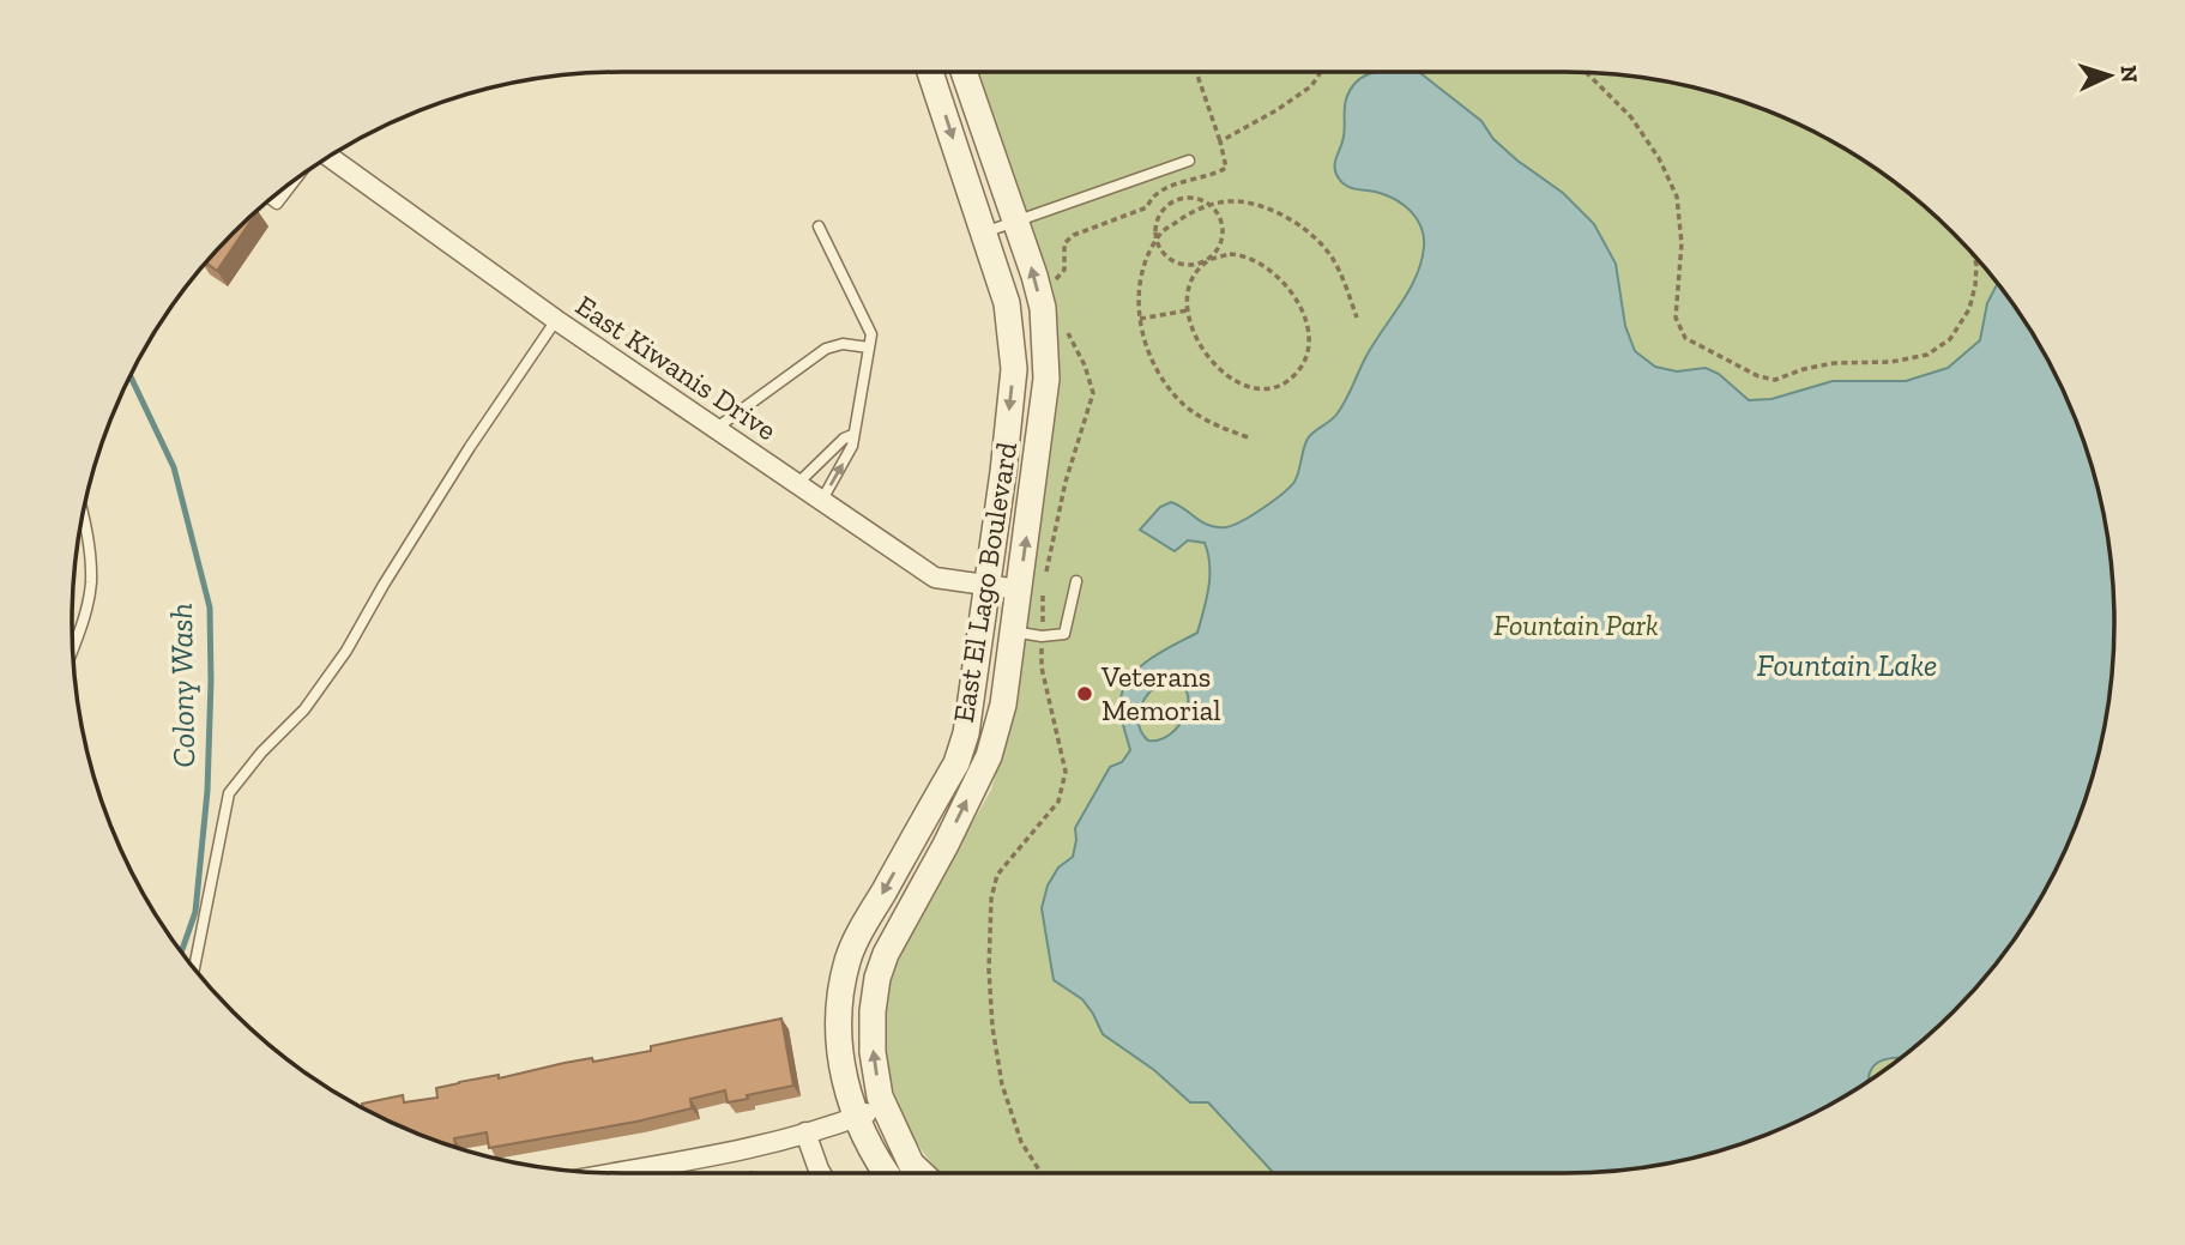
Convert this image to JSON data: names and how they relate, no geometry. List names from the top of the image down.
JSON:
{
  "streets": {
    "street": ["East Kiwanis Drive", "East El Lago Boulevard"]
  },
  "crossings": [
    ["East Kiwanis Drive", "East El Lago Boulevard"]
  ],
  "water": ["Fountain Lake", "Colony Wash"],
  "parks": ["Fountain Park"],
  "places": ["Veterans Memorial"],
  "north": "right"
}
